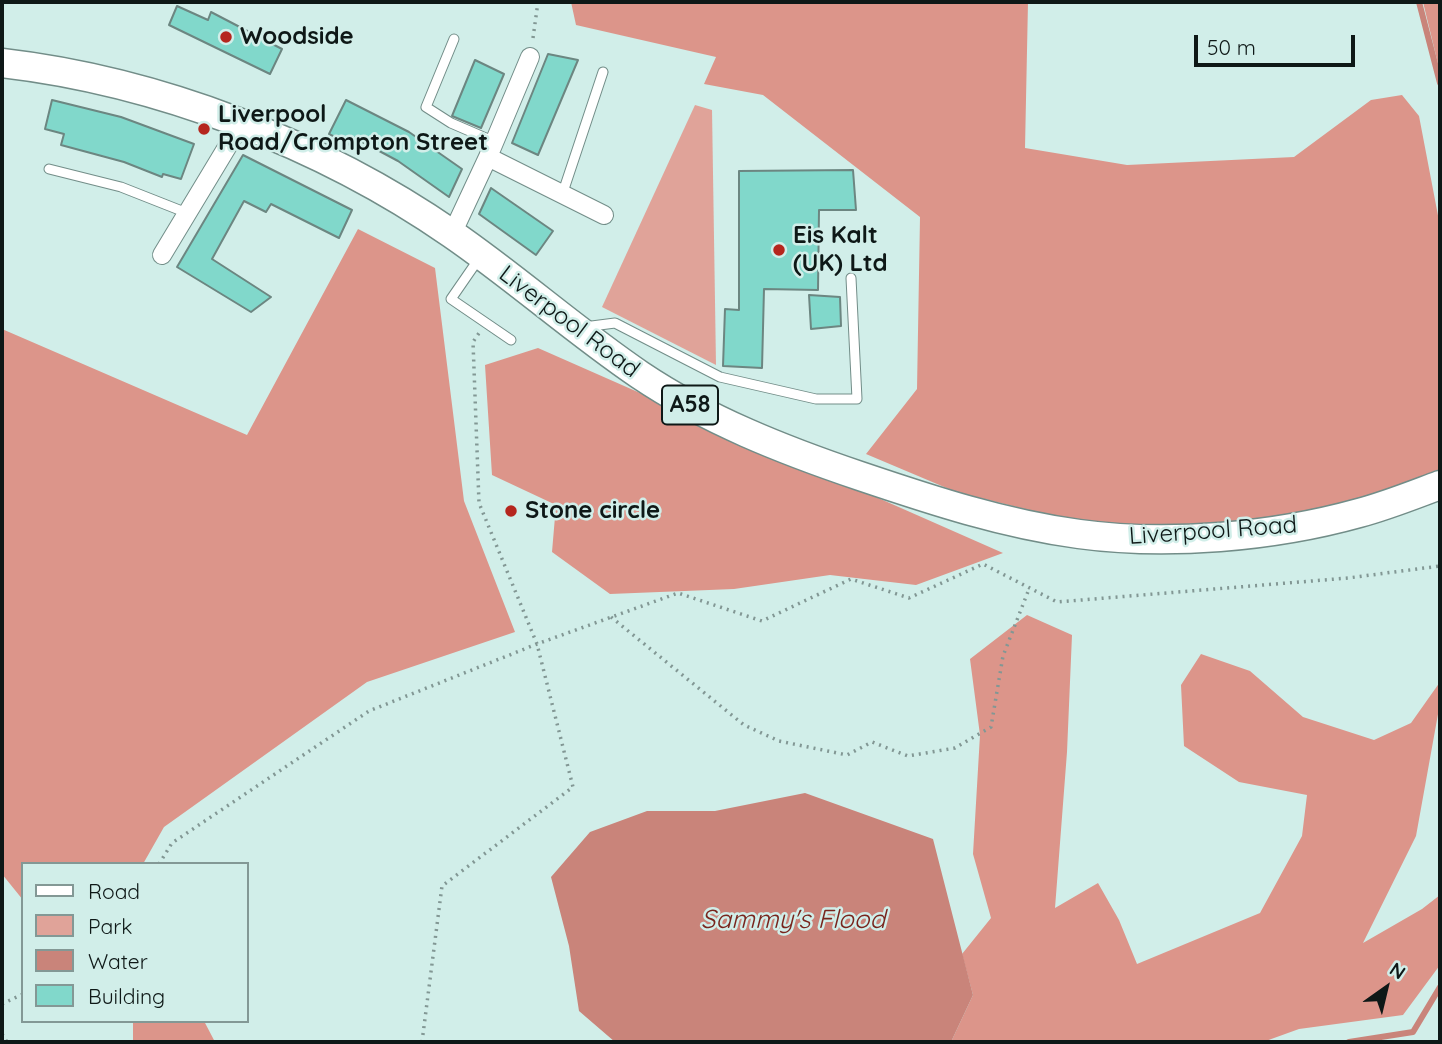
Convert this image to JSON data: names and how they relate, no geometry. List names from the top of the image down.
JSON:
{
  "streets": {
    "main road": ["Liverpool Road", "A58"]
  },
  "water": ["Sammy's Flood"],
  "places": [
    "Woodside",
    "Liverpool Road/Crompton Street",
    "Eis Kalt (UK) Ltd",
    "Stone circle"
  ],
  "legend": [
    "Road",
    "Park",
    "Water",
    "Building"
  ],
  "scale_bar": "50 m",
  "north": "top right"
}
